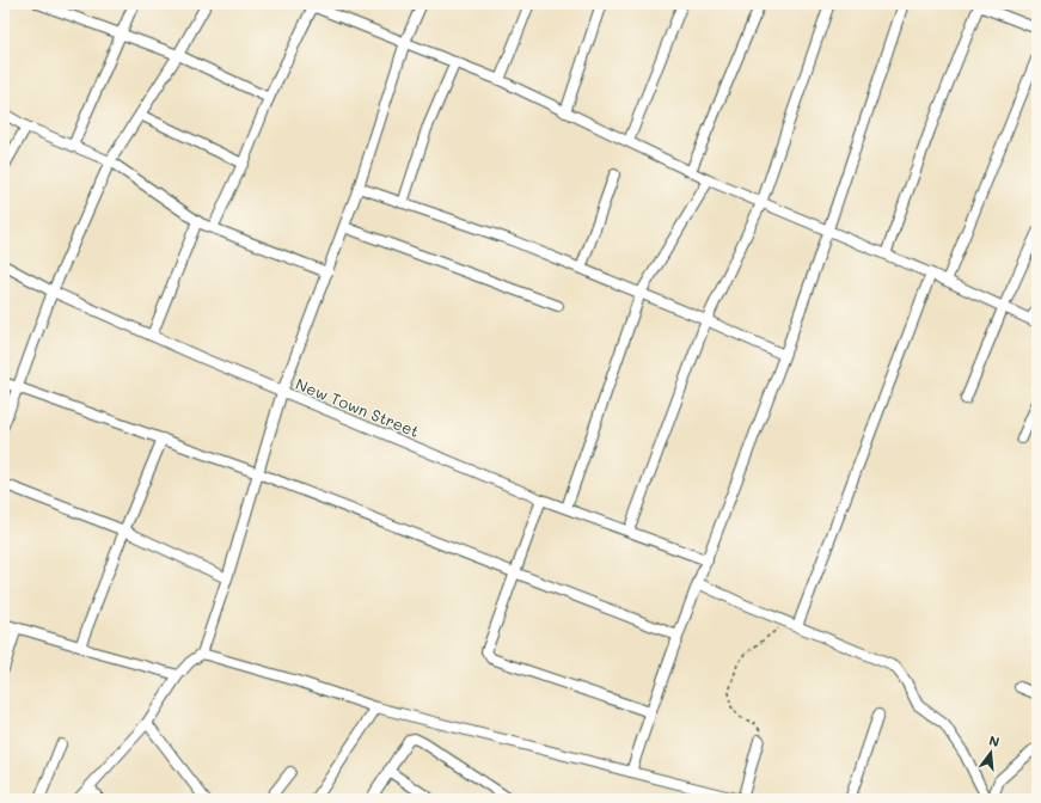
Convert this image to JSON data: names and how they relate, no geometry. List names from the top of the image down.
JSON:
{
  "streets": {
    "street": ["New Town Street"]
  },
  "north": "top"
}
